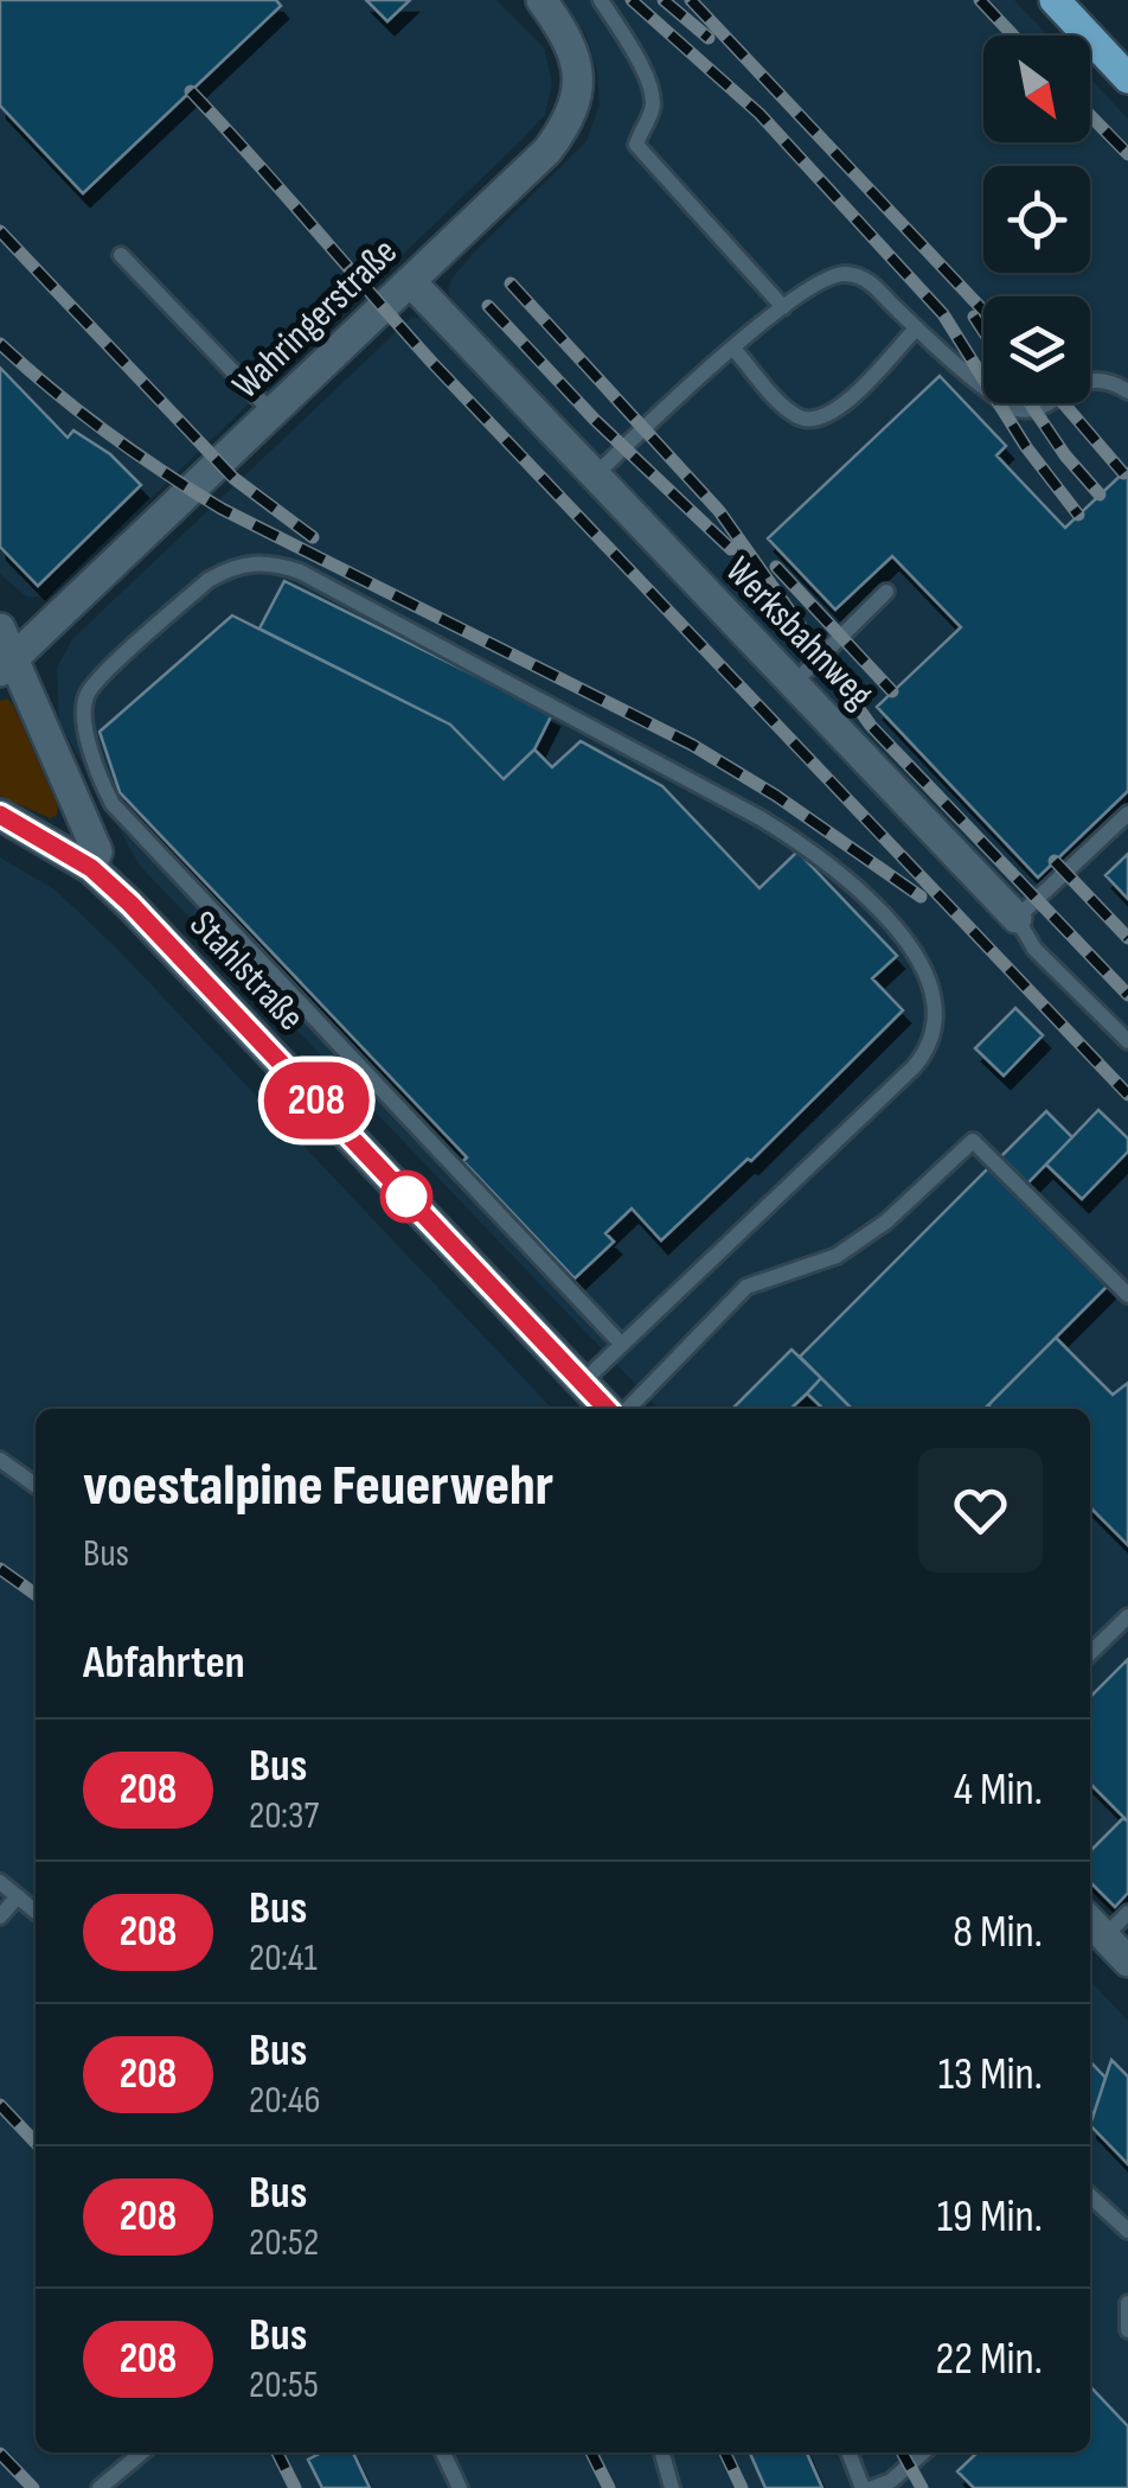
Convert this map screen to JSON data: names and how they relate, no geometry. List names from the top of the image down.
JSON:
{
  "streets": {
    "street": ["Wahringerstraße", "Werksbahnweg", "Stahlstraße"]
  },
  "crossings": [
    ["Wahringerstraße", "Werksbahnweg"]
  ],
  "lines": ["bus line 208"],
  "north": "bottom right",
  "page": {
    "on_map": "208",
    "heading": [
      ["voestalpine Feuerwehr", "Bus"],
      "Abfahrten"
    ],
    "list": [
      {
        "mark": "208",
        "name": "Bus",
        "note": "20:37",
        "value": "4 Min."
      },
      {
        "mark": "208",
        "name": "Bus",
        "note": "20:41",
        "value": "8 Min."
      },
      {
        "mark": "208",
        "name": "Bus",
        "note": "20:46",
        "value": "13 Min."
      },
      {
        "mark": "208",
        "name": "Bus",
        "note": "20:52",
        "value": "19 Min."
      },
      {
        "mark": "208",
        "name": "Bus",
        "note": "20:55",
        "value": "22 Min."
      }
    ]
  }
}
